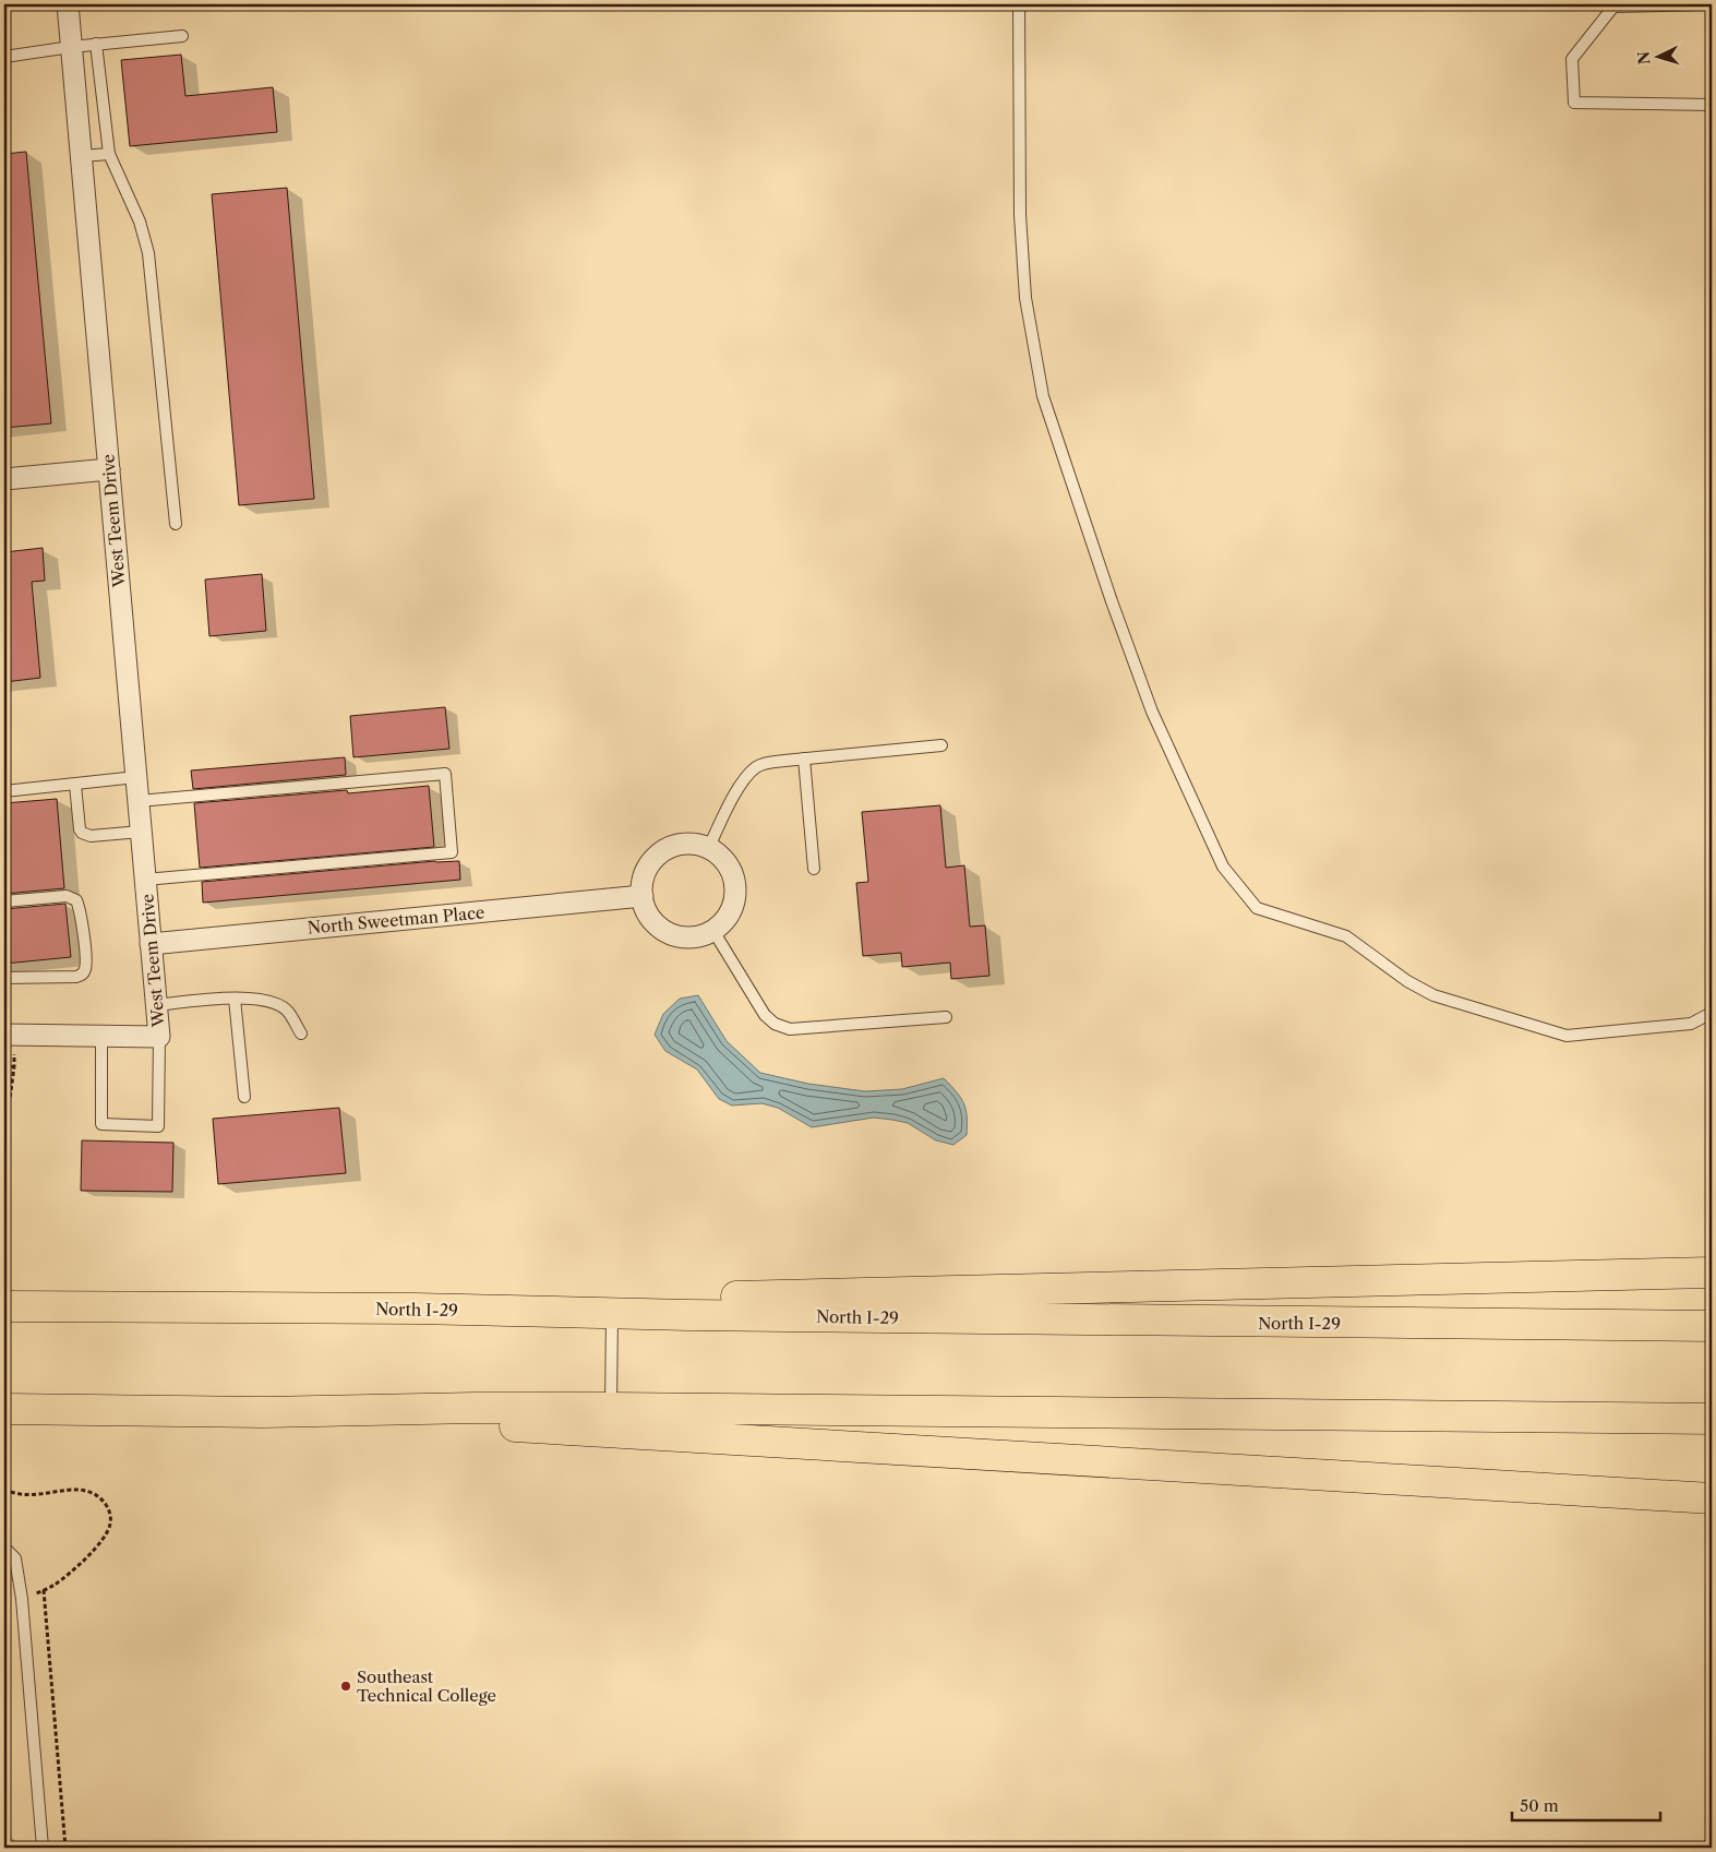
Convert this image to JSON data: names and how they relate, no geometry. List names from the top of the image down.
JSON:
{
  "streets": {
    "highway": ["North I-29"],
    "street": ["West Teem Drive", "North Sweetman Place"]
  },
  "crossings": [
    ["West Teem Drive", "North Sweetman Place"]
  ],
  "places": ["Southeast Technical College"],
  "scale_bar": "50 m",
  "north": "left"
}
